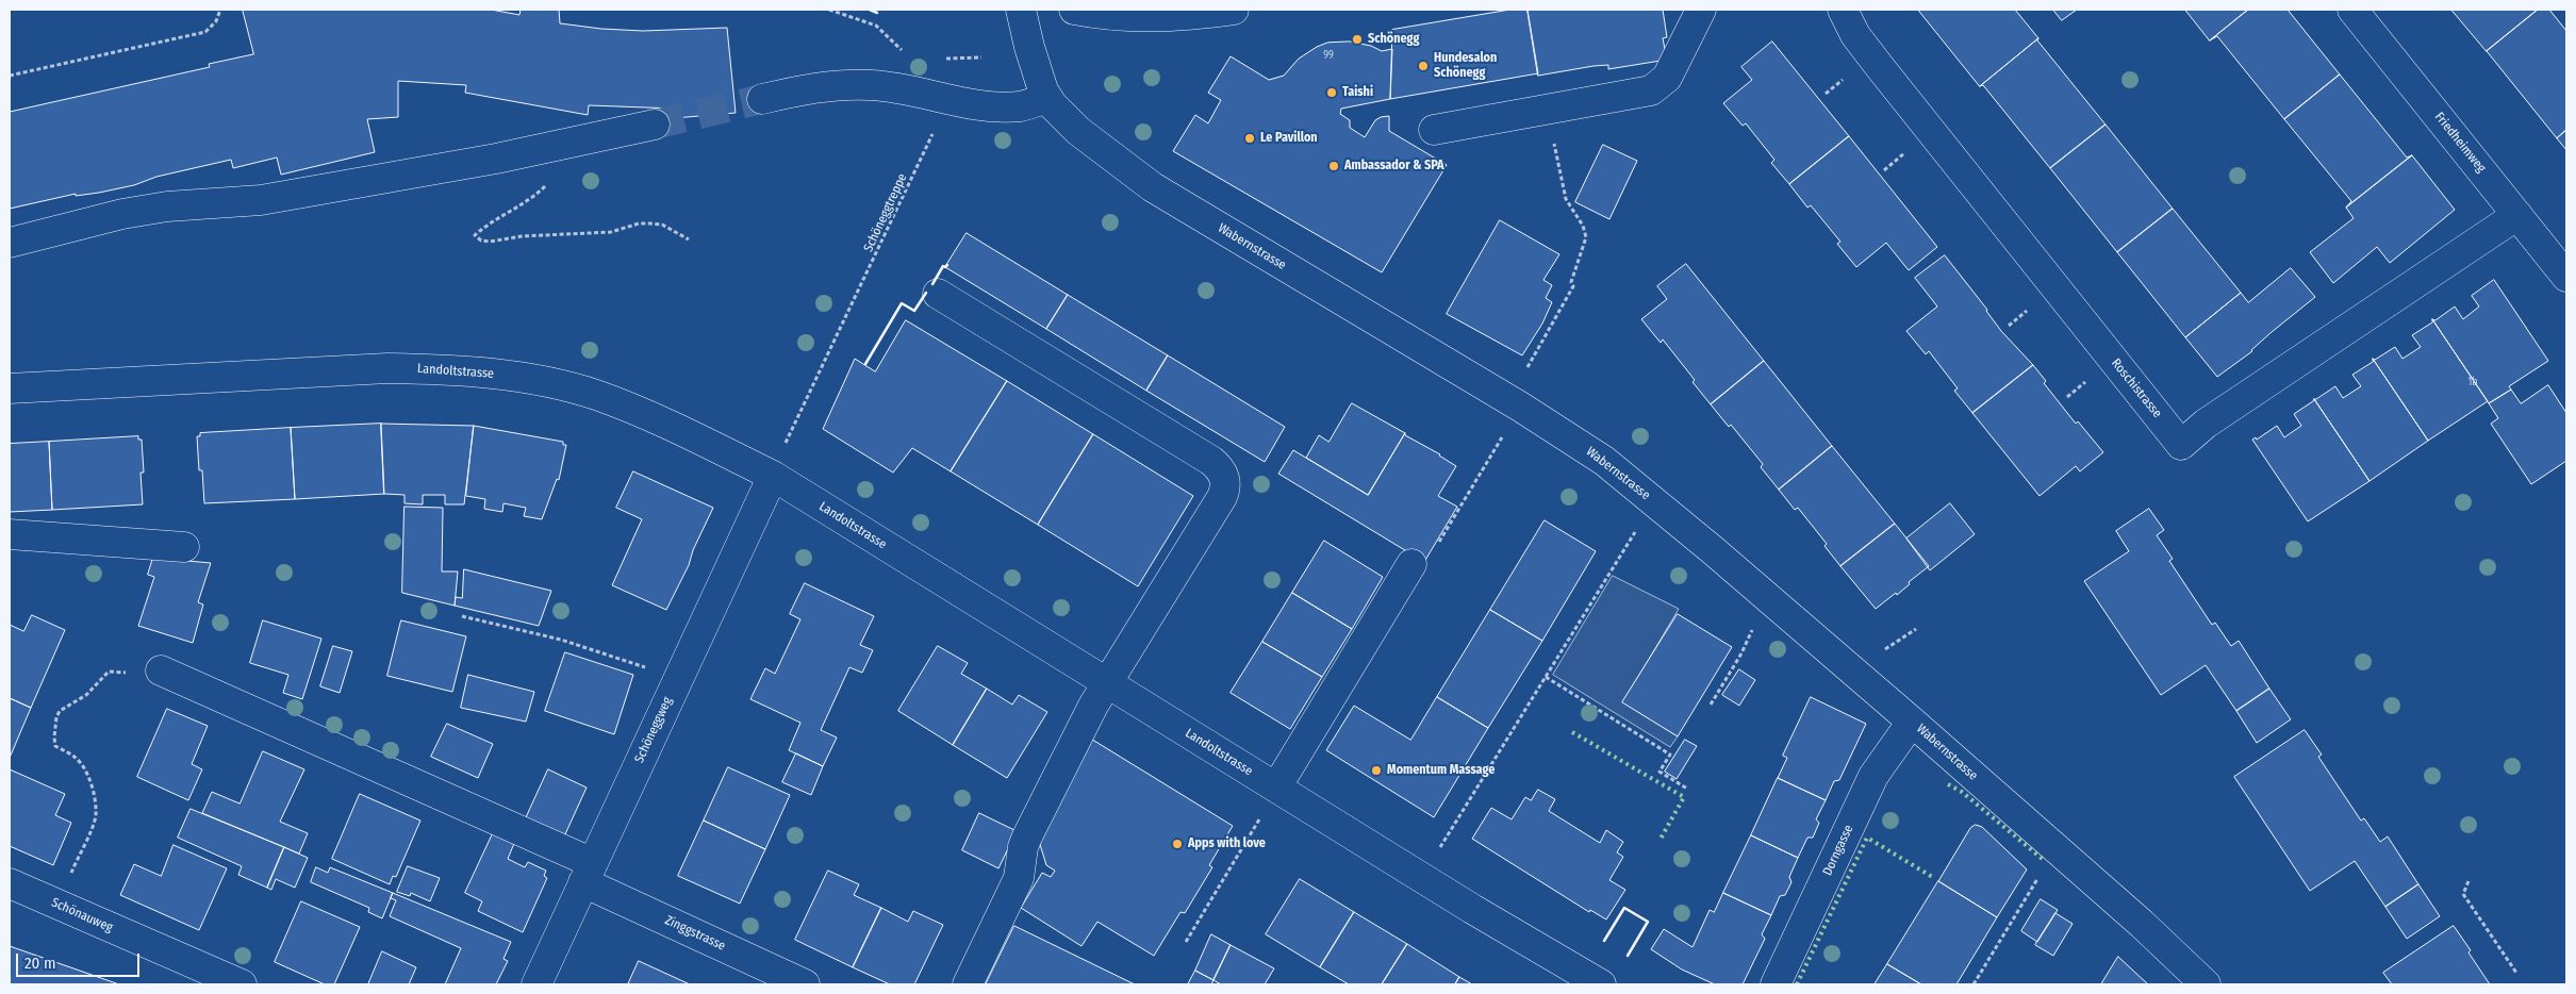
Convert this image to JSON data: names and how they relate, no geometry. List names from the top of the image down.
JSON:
{
  "streets": {
    "street": [
      "Friedheimweg",
      "Wabernstrasse",
      "Landoltstrasse",
      "Roschistrasse",
      "Schöneggweg",
      "Dorngasse",
      "Schönauweg",
      "Zinggstrasse"
    ],
    "path": ["Schöneggtreppe"]
  },
  "crossings": [
    ["Friedheimweg", "Roschistrasse"],
    ["Schöneggtreppe", "Landoltstrasse"],
    ["Schöneggtreppe", "Schöneggweg"],
    ["Wabernstrasse", "Dorngasse"],
    ["Landoltstrasse", "Schöneggweg"],
    ["Schöneggweg", "Zinggstrasse"]
  ],
  "places": [
    "Schönegg",
    "Hundesalon Schönegg",
    "Taishi",
    "Le Pavillon",
    "Ambassador & SPA",
    "Momentum Massage",
    "Apps with love"
  ],
  "house_numbers": ["99", "1b"],
  "scale_bar": "20 m"
}
